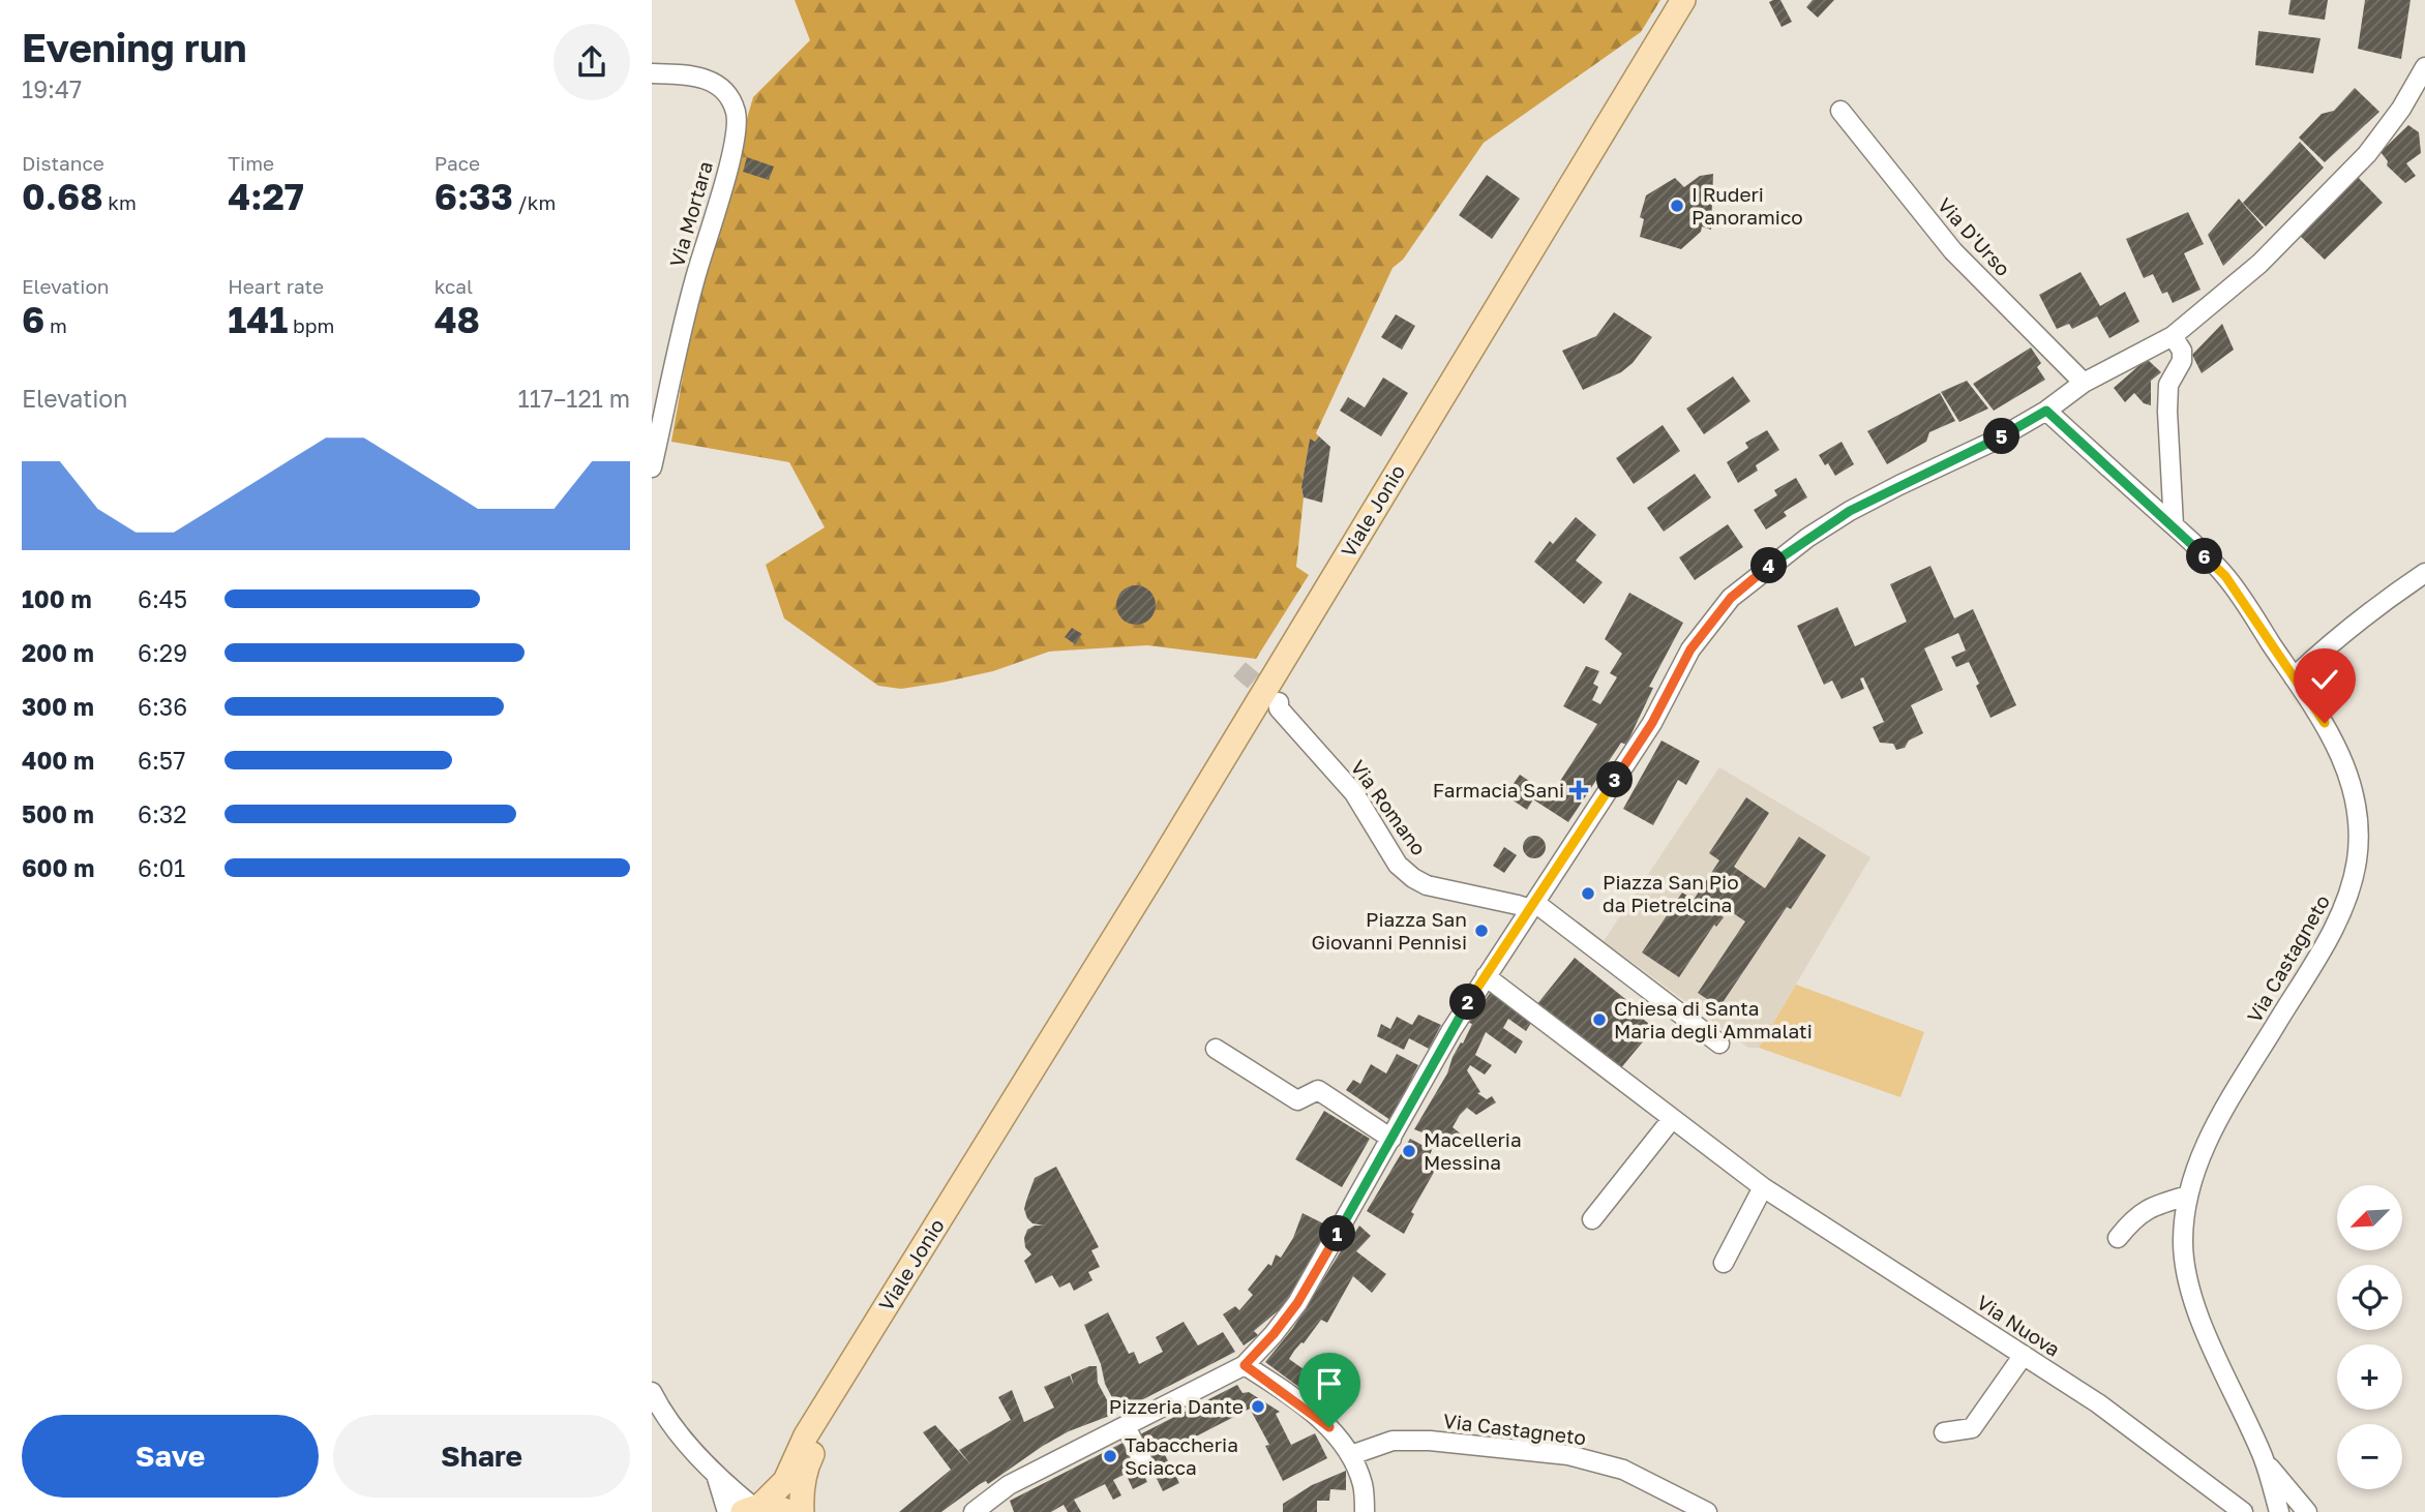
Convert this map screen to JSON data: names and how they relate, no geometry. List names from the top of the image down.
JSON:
{
  "streets": {
    "main road": ["Viale Jonio"],
    "street": [
      "Via Mortara",
      "Via D'Urso",
      "Via Romano",
      "Via Castagneto",
      "Via Nuova"
    ]
  },
  "places": {
    "other": [
      "I Ruderi Panoramico",
      "Piazza San Pio da Pietrelcina",
      "Piazza San Giovanni Pennisi",
      "Chiesa di Santa Maria degli Ammalati",
      "Macelleria Messina",
      "Pizzeria Dante",
      "Tabaccheria Sciacca"
    ],
    "health": ["Farmacia Sani"]
  },
  "north": "bottom left",
  "page": {
    "heading": ["Evening run", "19:47"],
    "stats": [
      ["Distance", "0.68 km"],
      ["Time", "4:27"],
      ["Pace", "6:33 /km"],
      ["Elevation", "6 m"],
      ["Heart rate", "141 bpm"],
      ["kcal", "48"]
    ],
    "chart": ["Elevation", "117–121 m"],
    "pins": [
      "5",
      "6",
      "4",
      "3",
      "2",
      "1"
    ],
    "list": [
      {
        "name": "100 m",
        "note": "6:45"
      },
      {
        "name": "200 m",
        "note": "6:29"
      },
      {
        "name": "300 m",
        "note": "6:36"
      },
      {
        "name": "400 m",
        "note": "6:57"
      },
      {
        "name": "500 m",
        "note": "6:32"
      },
      {
        "name": "600 m",
        "note": "6:01"
      }
    ],
    "map_buttons": ["+", "−"],
    "buttons": ["Save", "Share"]
  }
}
